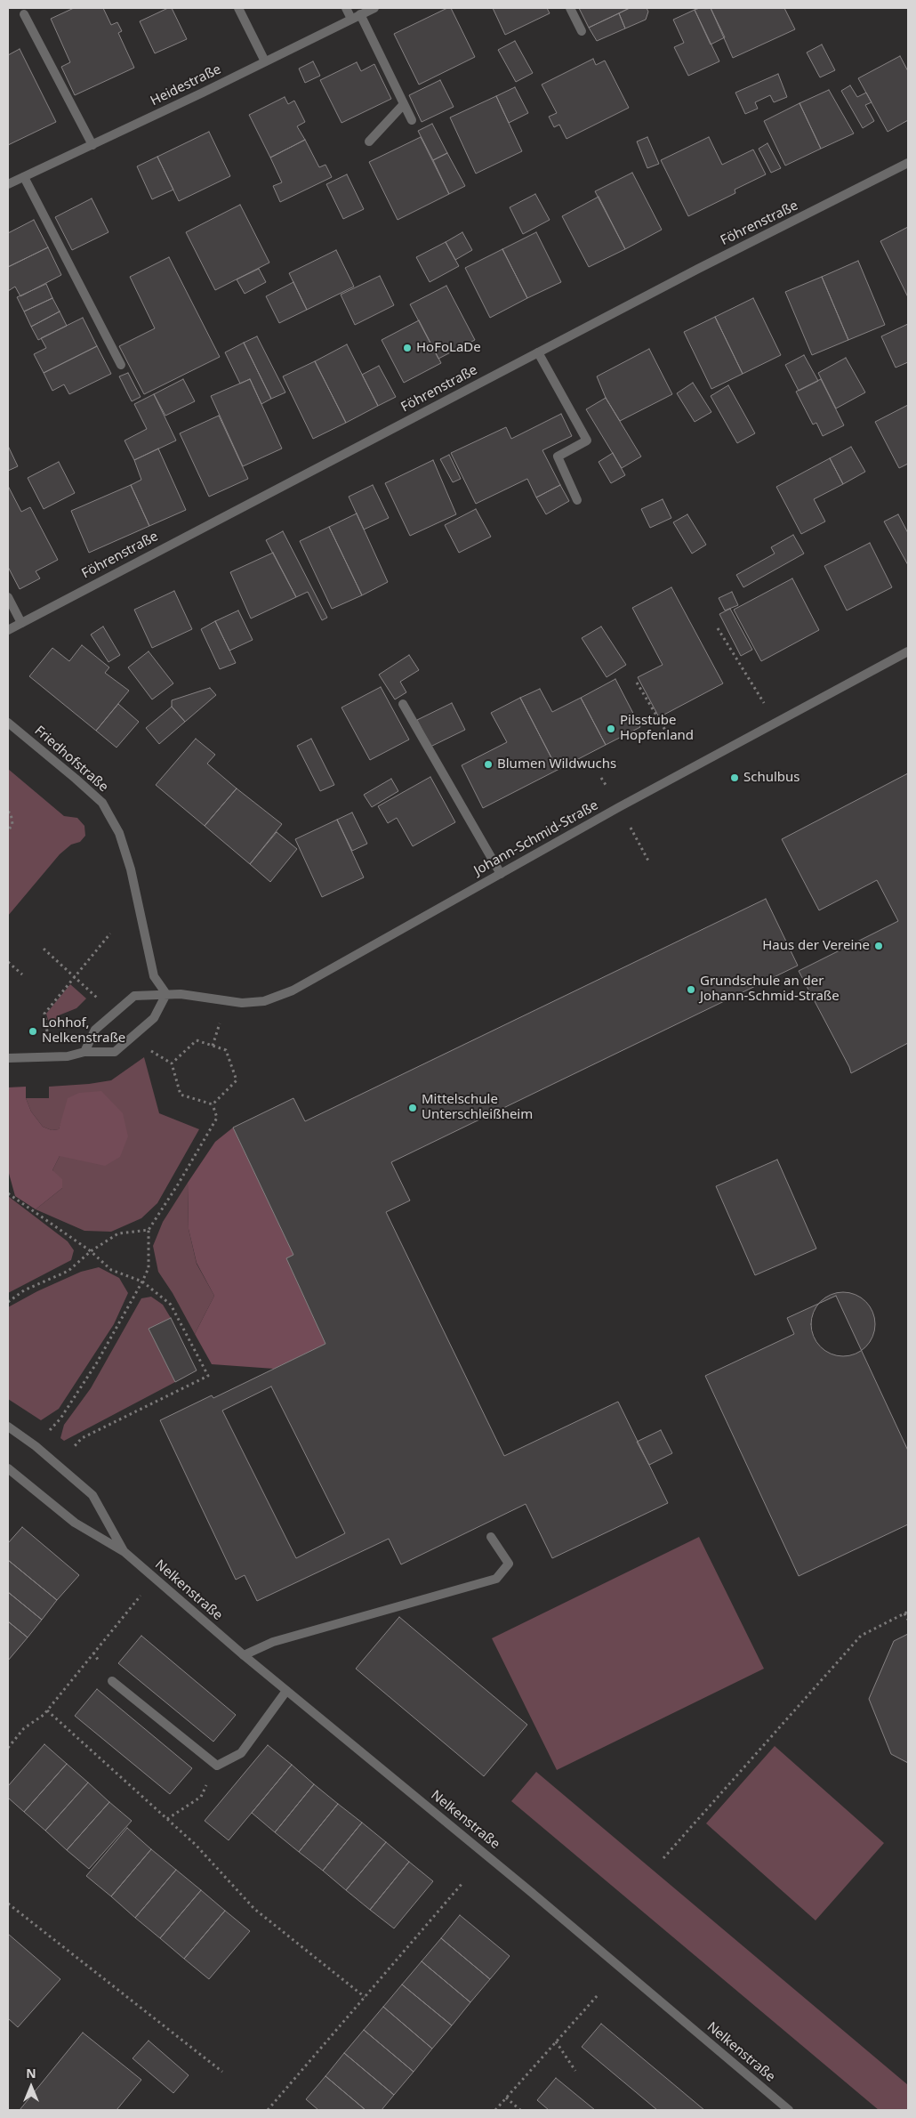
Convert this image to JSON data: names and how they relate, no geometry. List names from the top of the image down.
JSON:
{
  "streets": {
    "street": [
      "Heidestraße",
      "Föhrenstraße",
      "Friedhofstraße",
      "Johann-Schmid-Straße",
      "Nelkenstraße"
    ]
  },
  "crossings": [
    ["Friedhofstraße", "Johann-Schmid-Straße"]
  ],
  "places": [
    "HoFoLaDe",
    "Pilsstube Hopfenland",
    "Blumen Wildwuchs",
    "Schulbus",
    "Haus der Vereine",
    "Grundschule an der Johann-Schmid-Straße",
    "Lohhof, Nelkenstraße",
    "Mittelschule Unterschleißheim"
  ],
  "north": "top"
}
